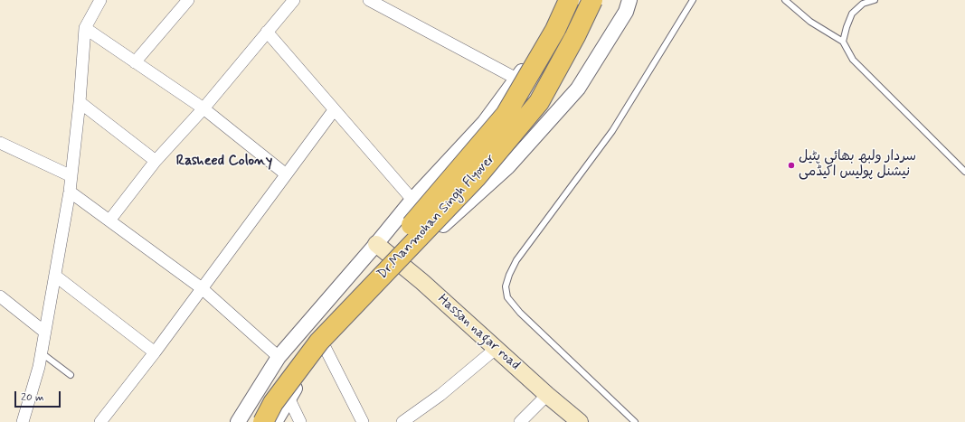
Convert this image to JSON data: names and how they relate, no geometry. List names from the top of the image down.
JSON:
{
  "streets": {
    "highway": ["Dr.Manmohan Singh Flyover"],
    "main road": ["Hassan nagar road"]
  },
  "districts": ["Rasheed Colony"],
  "places": ["سردار ولبھ بھائی پٹیل نیشنل پولیس اکیڈمی"],
  "scale_bar": "20 m"
}
